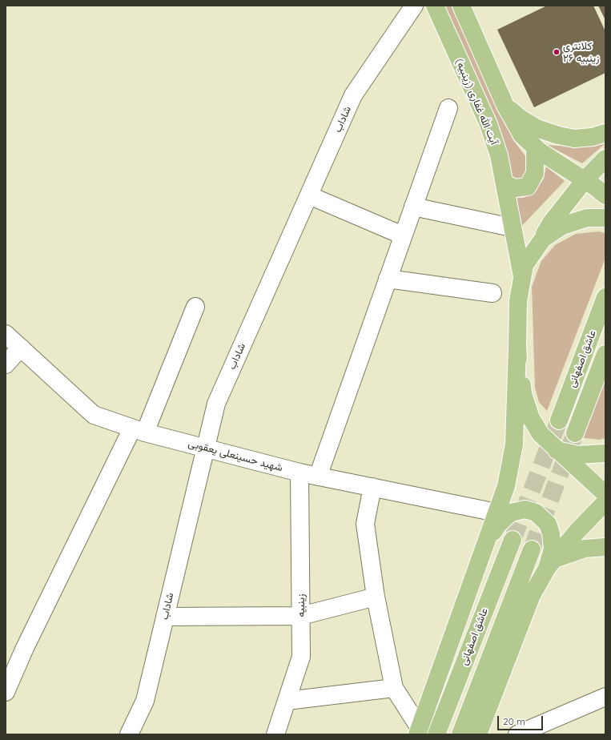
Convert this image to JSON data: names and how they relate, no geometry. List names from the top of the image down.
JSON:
{
  "streets": {
    "main road": ["آیت الله غفاری (زینبیه)", "عاشق اصفهانی"],
    "street": ["شاداب", "شهید حسینعلی یعقوبی", "زینبیه"]
  },
  "crossings": [
    ["شاداب", "شهید حسینعلی یعقوبی"],
    ["شهید حسینعلی یعقوبی", "زینبیه"]
  ],
  "places": ["کلانتری ۲۶ زینبیه"],
  "scale_bar": "20 m"
}
